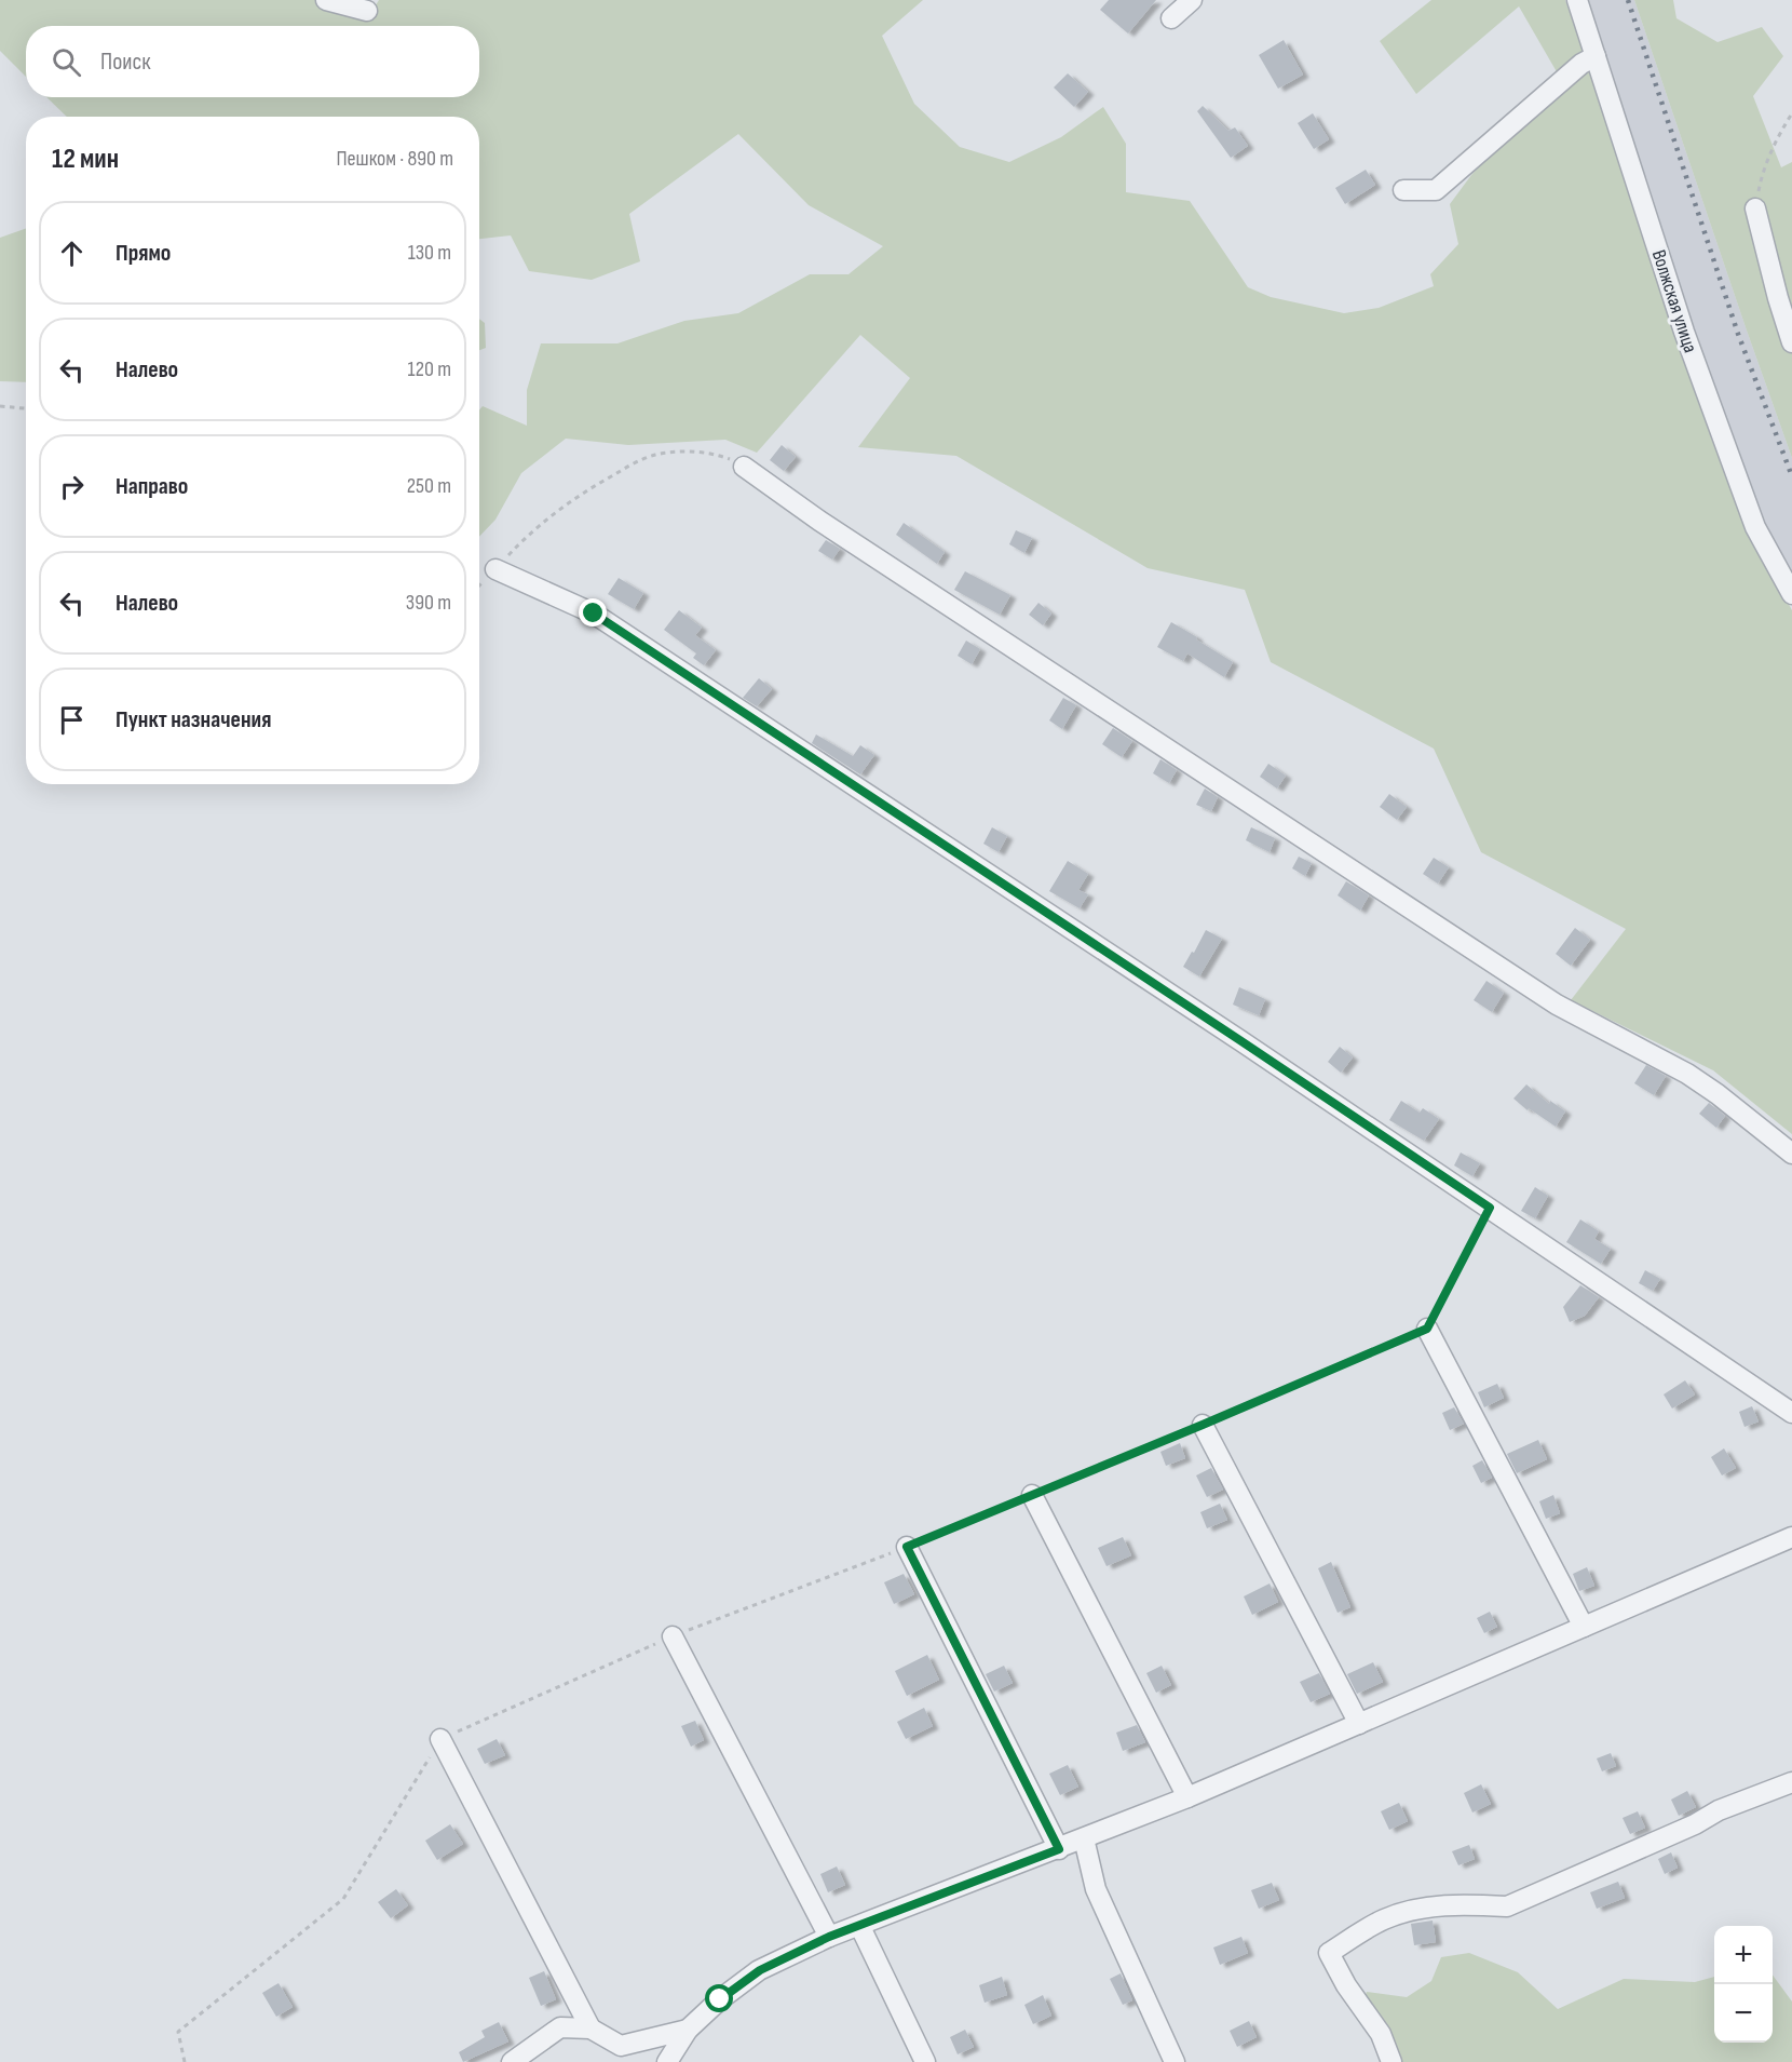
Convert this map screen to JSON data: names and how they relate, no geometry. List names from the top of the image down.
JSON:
{
  "streets": {
    "street": ["Волжская улица"]
  },
  "page": {
    "search": "Поиск",
    "heading": ["12 мин", "Пешком · 890 m"],
    "list": [
      ["Прямо", "130 m"],
      ["Налево", "120 m"],
      ["Направо", "250 m"],
      ["Налево", "390 m"],
      "Пункт назначения"
    ],
    "map_buttons": ["+", "−"]
  }
}
